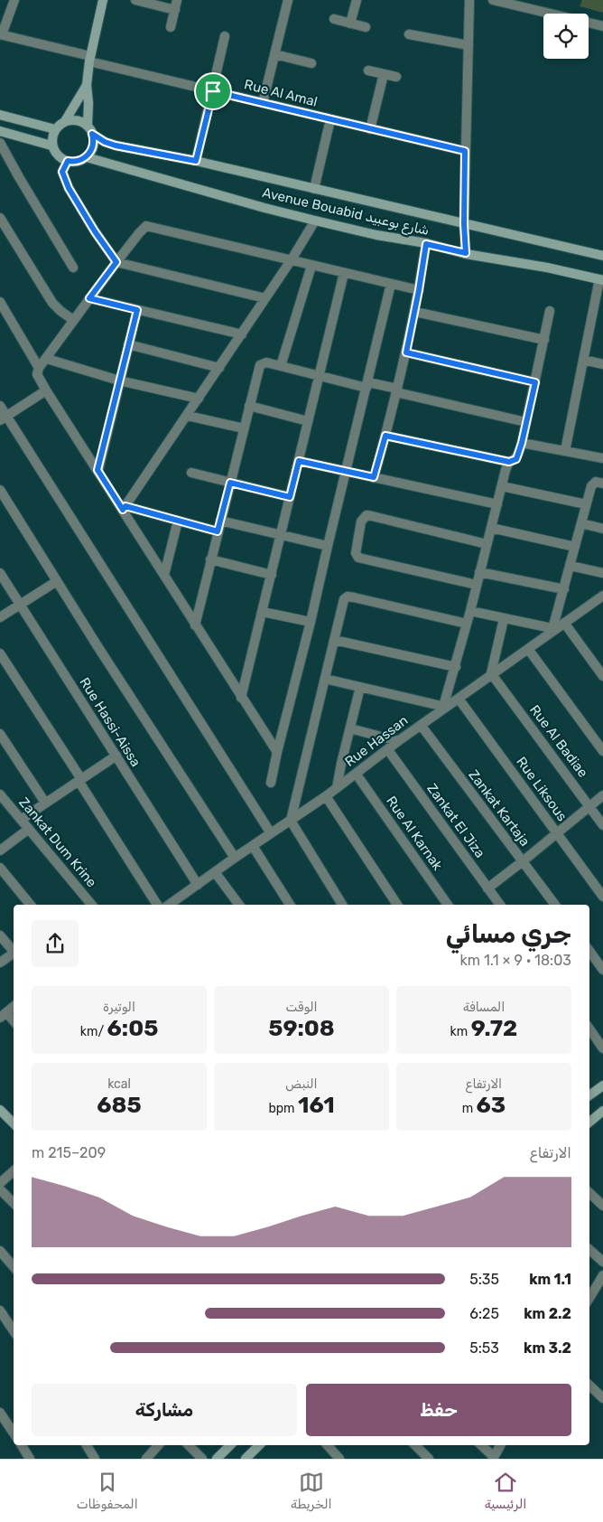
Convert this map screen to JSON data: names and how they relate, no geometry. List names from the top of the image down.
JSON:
{
  "streets": {
    "street": [
      "Rue Al Amal",
      "Avenue Bouabid شارع بوعبيد",
      "Rue Hassi-Aissa",
      "Rue Hassan",
      "Rue Al Badiae",
      "Rue Liksous",
      "Zankat Kartaja",
      "Zankat El Jiza",
      "Rue Al Karnak",
      "Zankat Dum Krine"
    ]
  },
  "crossings": [
    ["Rue Hassi-Aissa", "Rue Hassan"],
    ["Rue Hassan", "Rue Al Badiae"],
    ["Rue Hassan", "Rue Liksous"],
    ["Rue Hassan", "Zankat Kartaja"],
    ["Rue Hassan", "Zankat El Jiza"],
    ["Rue Hassan", "Rue Al Karnak"]
  ],
  "page": {
    "heading": ["جري مسائي", "18:03 · 9 × 1.1 km"],
    "stats": [
      ["المسافة", "9.72 km"],
      ["الوقت", "59:08"],
      ["الوتيرة", "6:05 /km"],
      ["الارتفاع", "63 m"],
      ["النبض", "161 bpm"],
      ["kcal", "685"]
    ],
    "chart": ["الارتفاع", "209–215 m"],
    "list": [
      {
        "name": "1.1 km",
        "note": "5:35"
      },
      {
        "name": "2.2 km",
        "note": "6:25"
      },
      {
        "name": "3.2 km",
        "note": "5:53"
      }
    ],
    "buttons": ["حفظ", "مشاركة"],
    "tabs": ["الرئيسية", "الخريطة", "المحفوظات"]
  }
}
